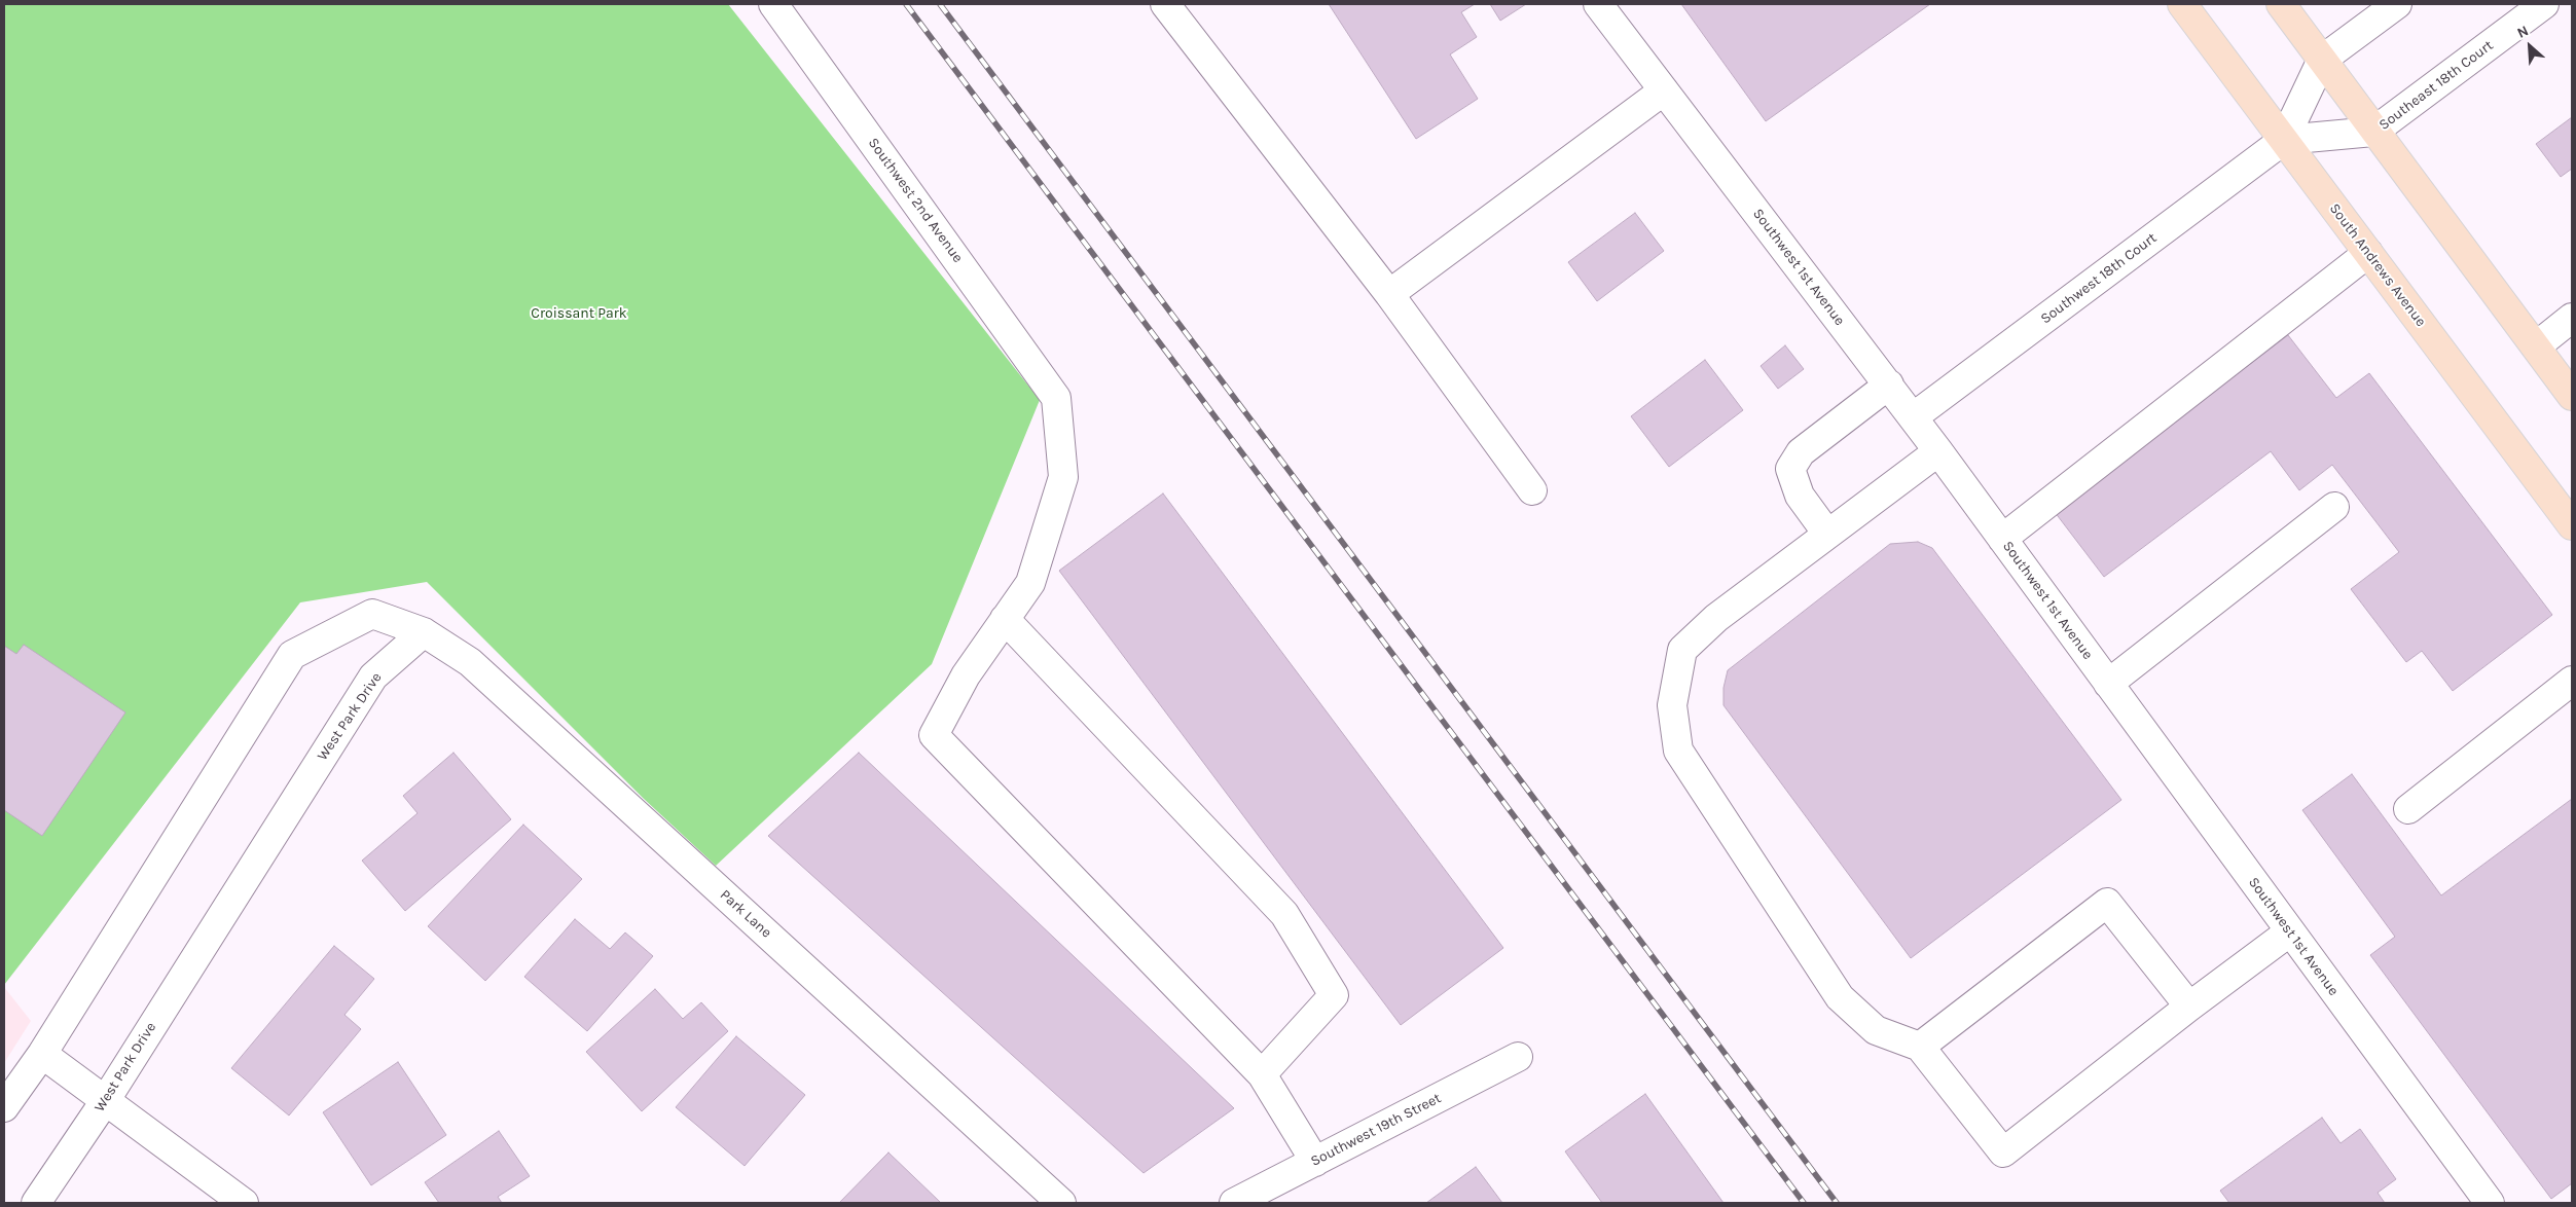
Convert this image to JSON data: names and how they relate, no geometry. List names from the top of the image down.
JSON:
{
  "streets": {
    "main road": ["South Andrews Avenue"],
    "street": [
      "Southeast 18th Court",
      "Southwest 2nd Avenue",
      "Southwest 1st Avenue",
      "Southwest 18th Court",
      "West Park Drive",
      "Park Lane",
      "Southwest 19th Street"
    ]
  },
  "crossings": [
    ["Southeast 18th Court", "South Andrews Avenue"],
    ["Southeast 18th Court", "Southwest 18th Court"],
    ["South Andrews Avenue", "Southwest 18th Court"],
    ["Southwest 1st Avenue", "Southwest 18th Court"],
    ["West Park Drive", "Park Lane"]
  ],
  "parks": ["Croissant Park"],
  "north": "top left"
}
